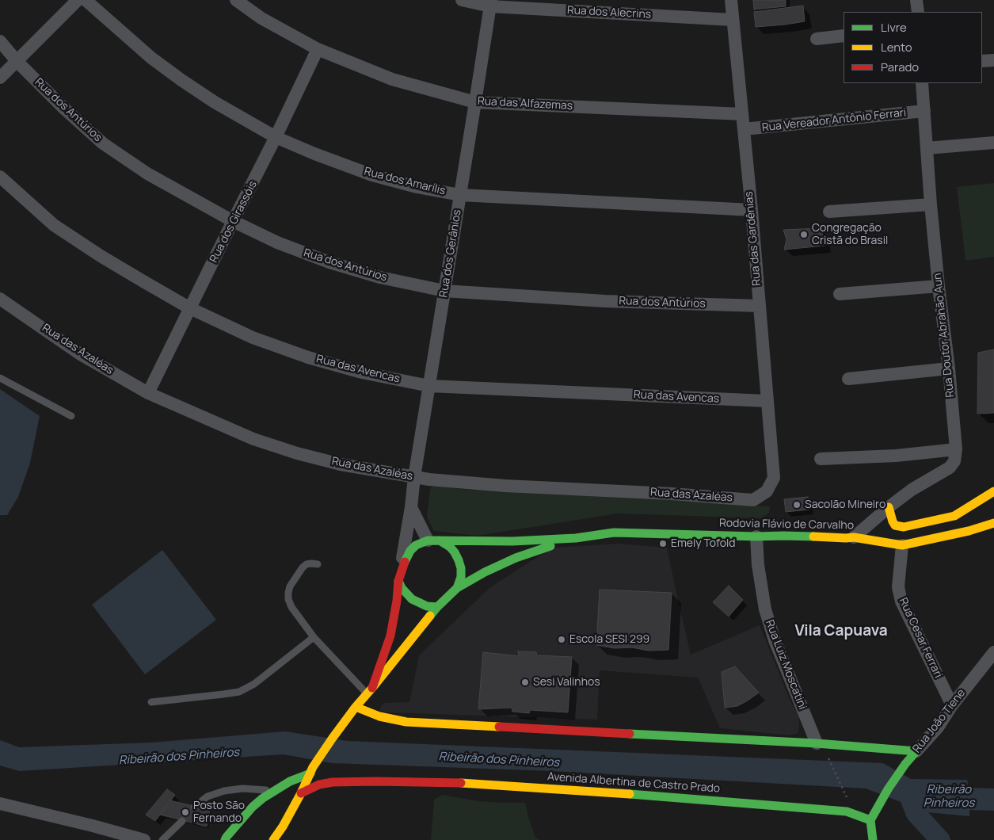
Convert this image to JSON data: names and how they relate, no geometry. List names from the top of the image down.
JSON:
{
  "streets": {
    "main road": ["Rodovia Flávio de Carvalho", "Rua João Tiene", "Avenida Albertina de Castro Prado"],
    "street": [
      "Rua dos Alecrins",
      "Rua das Alfazemas",
      "Rua dos Antúrios",
      "Rua Vereador Antônio Ferrari",
      "Rua dos Amarílis",
      "Rua dos Girassóis",
      "Rua das Gardênias",
      "Rua dos Gerânios",
      "Rua Doutor Abrahão Aun",
      "Rua das Azaléas",
      "Rua das Avencas",
      "Rua Cesar Ferrari",
      "Rua Luiz Moscatini"
    ]
  },
  "crossings": [
    ["Rua dos Alecrins", "Rua das Gardênias"],
    ["Rua dos Alecrins", "Rua dos Gerânios"],
    ["Rua das Alfazemas", "Rua dos Girassóis"],
    ["Rua das Alfazemas", "Rua das Gardênias"],
    ["Rua das Alfazemas", "Rua dos Gerânios"],
    ["Rua dos Antúrios", "Rua dos Girassóis"],
    ["Rua dos Antúrios", "Rua das Gardênias"],
    ["Rua dos Antúrios", "Rua dos Gerânios"],
    ["Rua Vereador Antônio Ferrari", "Rua das Gardênias"],
    ["Rua Vereador Antônio Ferrari", "Rua Doutor Abrahão Aun"],
    ["Rua dos Amarílis", "Rua dos Girassóis"],
    ["Rua dos Amarílis", "Rua das Gardênias"],
    ["Rua dos Amarílis", "Rua dos Gerânios"],
    ["Rua dos Girassóis", "Rua das Azaléas"],
    ["Rua dos Girassóis", "Rua das Avencas"],
    ["Rua das Gardênias", "Rua das Azaléas"],
    ["Rua das Gardênias", "Rua das Avencas"],
    ["Rua dos Gerânios", "Rua das Azaléas"],
    ["Rua dos Gerânios", "Rua das Avencas"],
    ["Rua dos Gerânios", "Rodovia Flávio de Carvalho"],
    ["Rua Doutor Abrahão Aun", "Rodovia Flávio de Carvalho"],
    ["Rodovia Flávio de Carvalho", "Rua Cesar Ferrari"],
    ["Rodovia Flávio de Carvalho", "Rua Luiz Moscatini"],
    ["Rodovia Flávio de Carvalho", "Avenida Albertina de Castro Prado"],
    ["Rua Cesar Ferrari", "Rua João Tiene"],
    ["Rua João Tiene", "Avenida Albertina de Castro Prado"]
  ],
  "districts": ["Vila Capuava"],
  "water": ["Ribeirão dos Pinheiros", "Ribeirão Pinheiros"],
  "places": [
    "Congregação Cristã do Brasil",
    "Sacolão Mineiro",
    "Emely Tofold",
    "Escola SESI 299",
    "Sesi Valinhos",
    "Posto São Fernando"
  ],
  "legend": ["Livre", "Lento", "Parado"]
}
